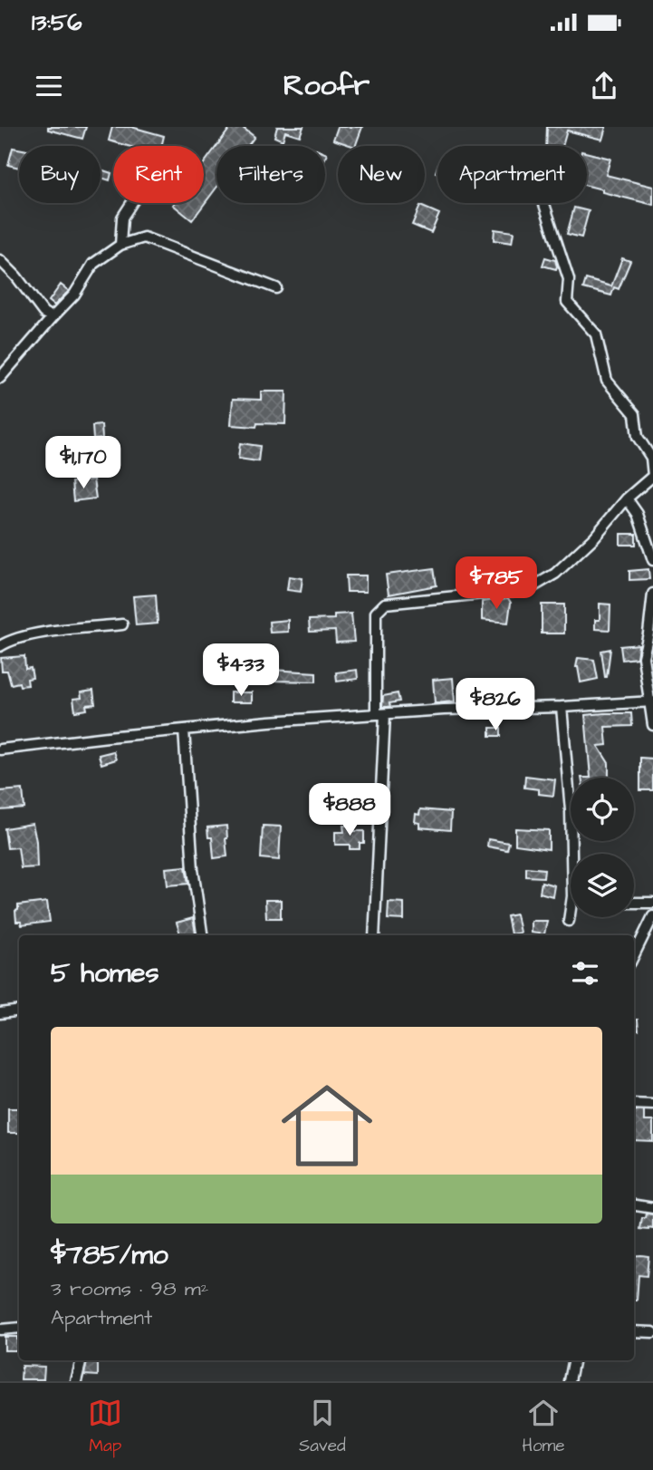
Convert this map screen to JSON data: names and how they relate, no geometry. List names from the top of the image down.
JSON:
{
  "page": {
    "status": "13:56",
    "header": "Roofr",
    "chip": [
      "Buy",
      "Rent",
      "Filters",
      "New",
      "Apartment"
    ],
    "price": [
      "$1,170",
      "$785",
      "$433",
      "$826",
      "$888"
    ],
    "heading": "5 homes",
    "list": [
      {
        "name": "$785/mo",
        "note": "3 rooms · 98 m² · Apartment"
      }
    ],
    "tabs": ["Map", "Saved", "Home"]
  }
}
